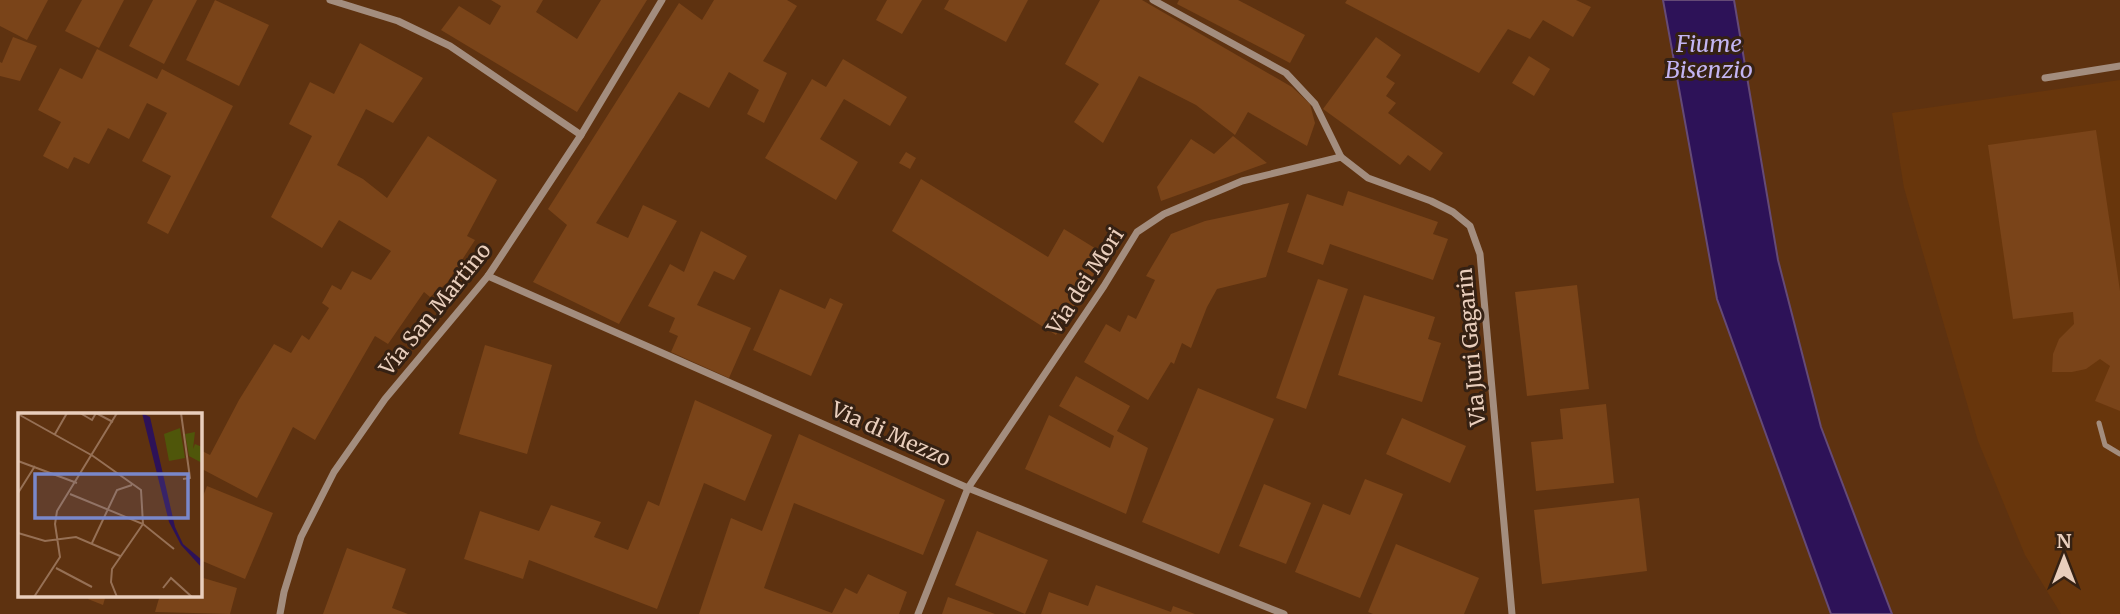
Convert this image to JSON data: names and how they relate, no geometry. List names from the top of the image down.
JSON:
{
  "streets": {
    "street": [
      "Via dei Mori",
      "Via San Martino",
      "Via Juri Gagarin",
      "Via di Mezzo"
    ]
  },
  "crossings": [
    ["Via dei Mori", "Via Juri Gagarin"],
    ["Via dei Mori", "Via di Mezzo"],
    ["Via San Martino", "Via di Mezzo"]
  ],
  "water": ["Fiume Bisenzio"],
  "north": "top"
}
